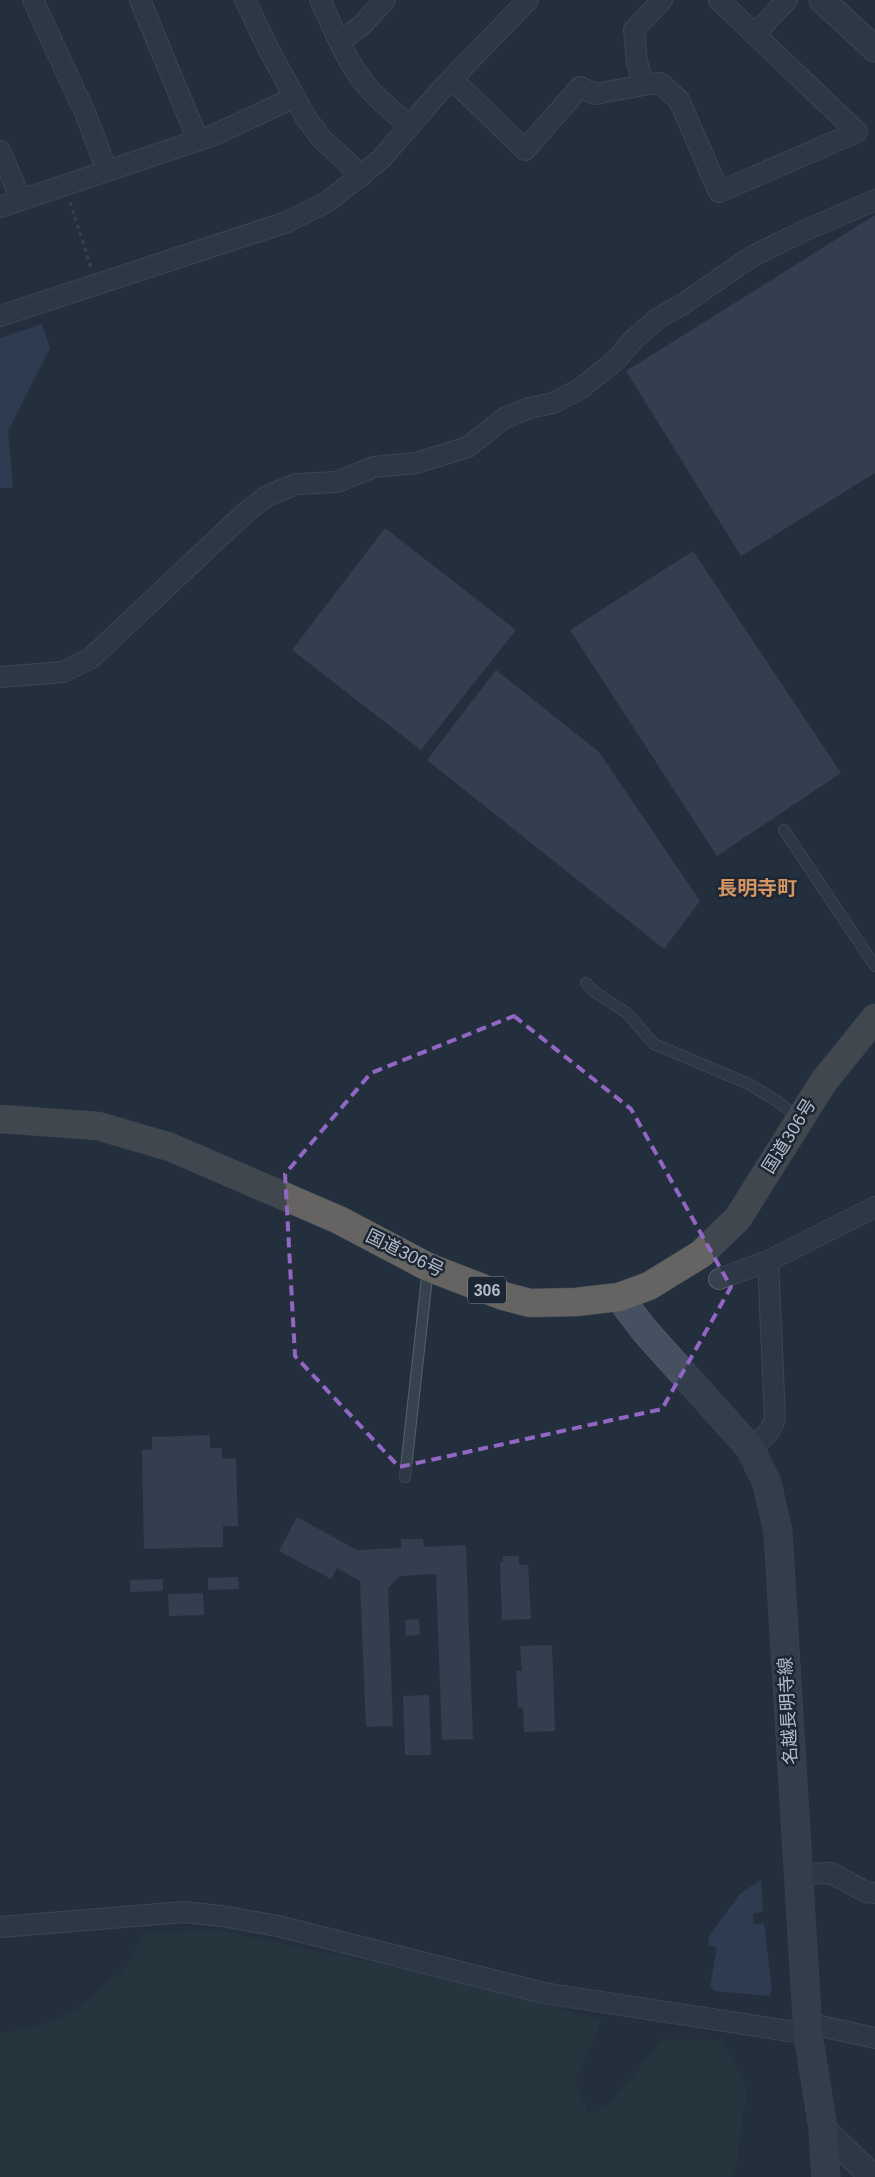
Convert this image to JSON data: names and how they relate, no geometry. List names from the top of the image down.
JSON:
{
  "streets": {
    "highway": ["国道306号", "306"],
    "main road": ["名越長明寺線"]
  },
  "crossings": [
    ["国道306号", "名越長明寺線"]
  ],
  "districts": ["長明寺町"]
}
